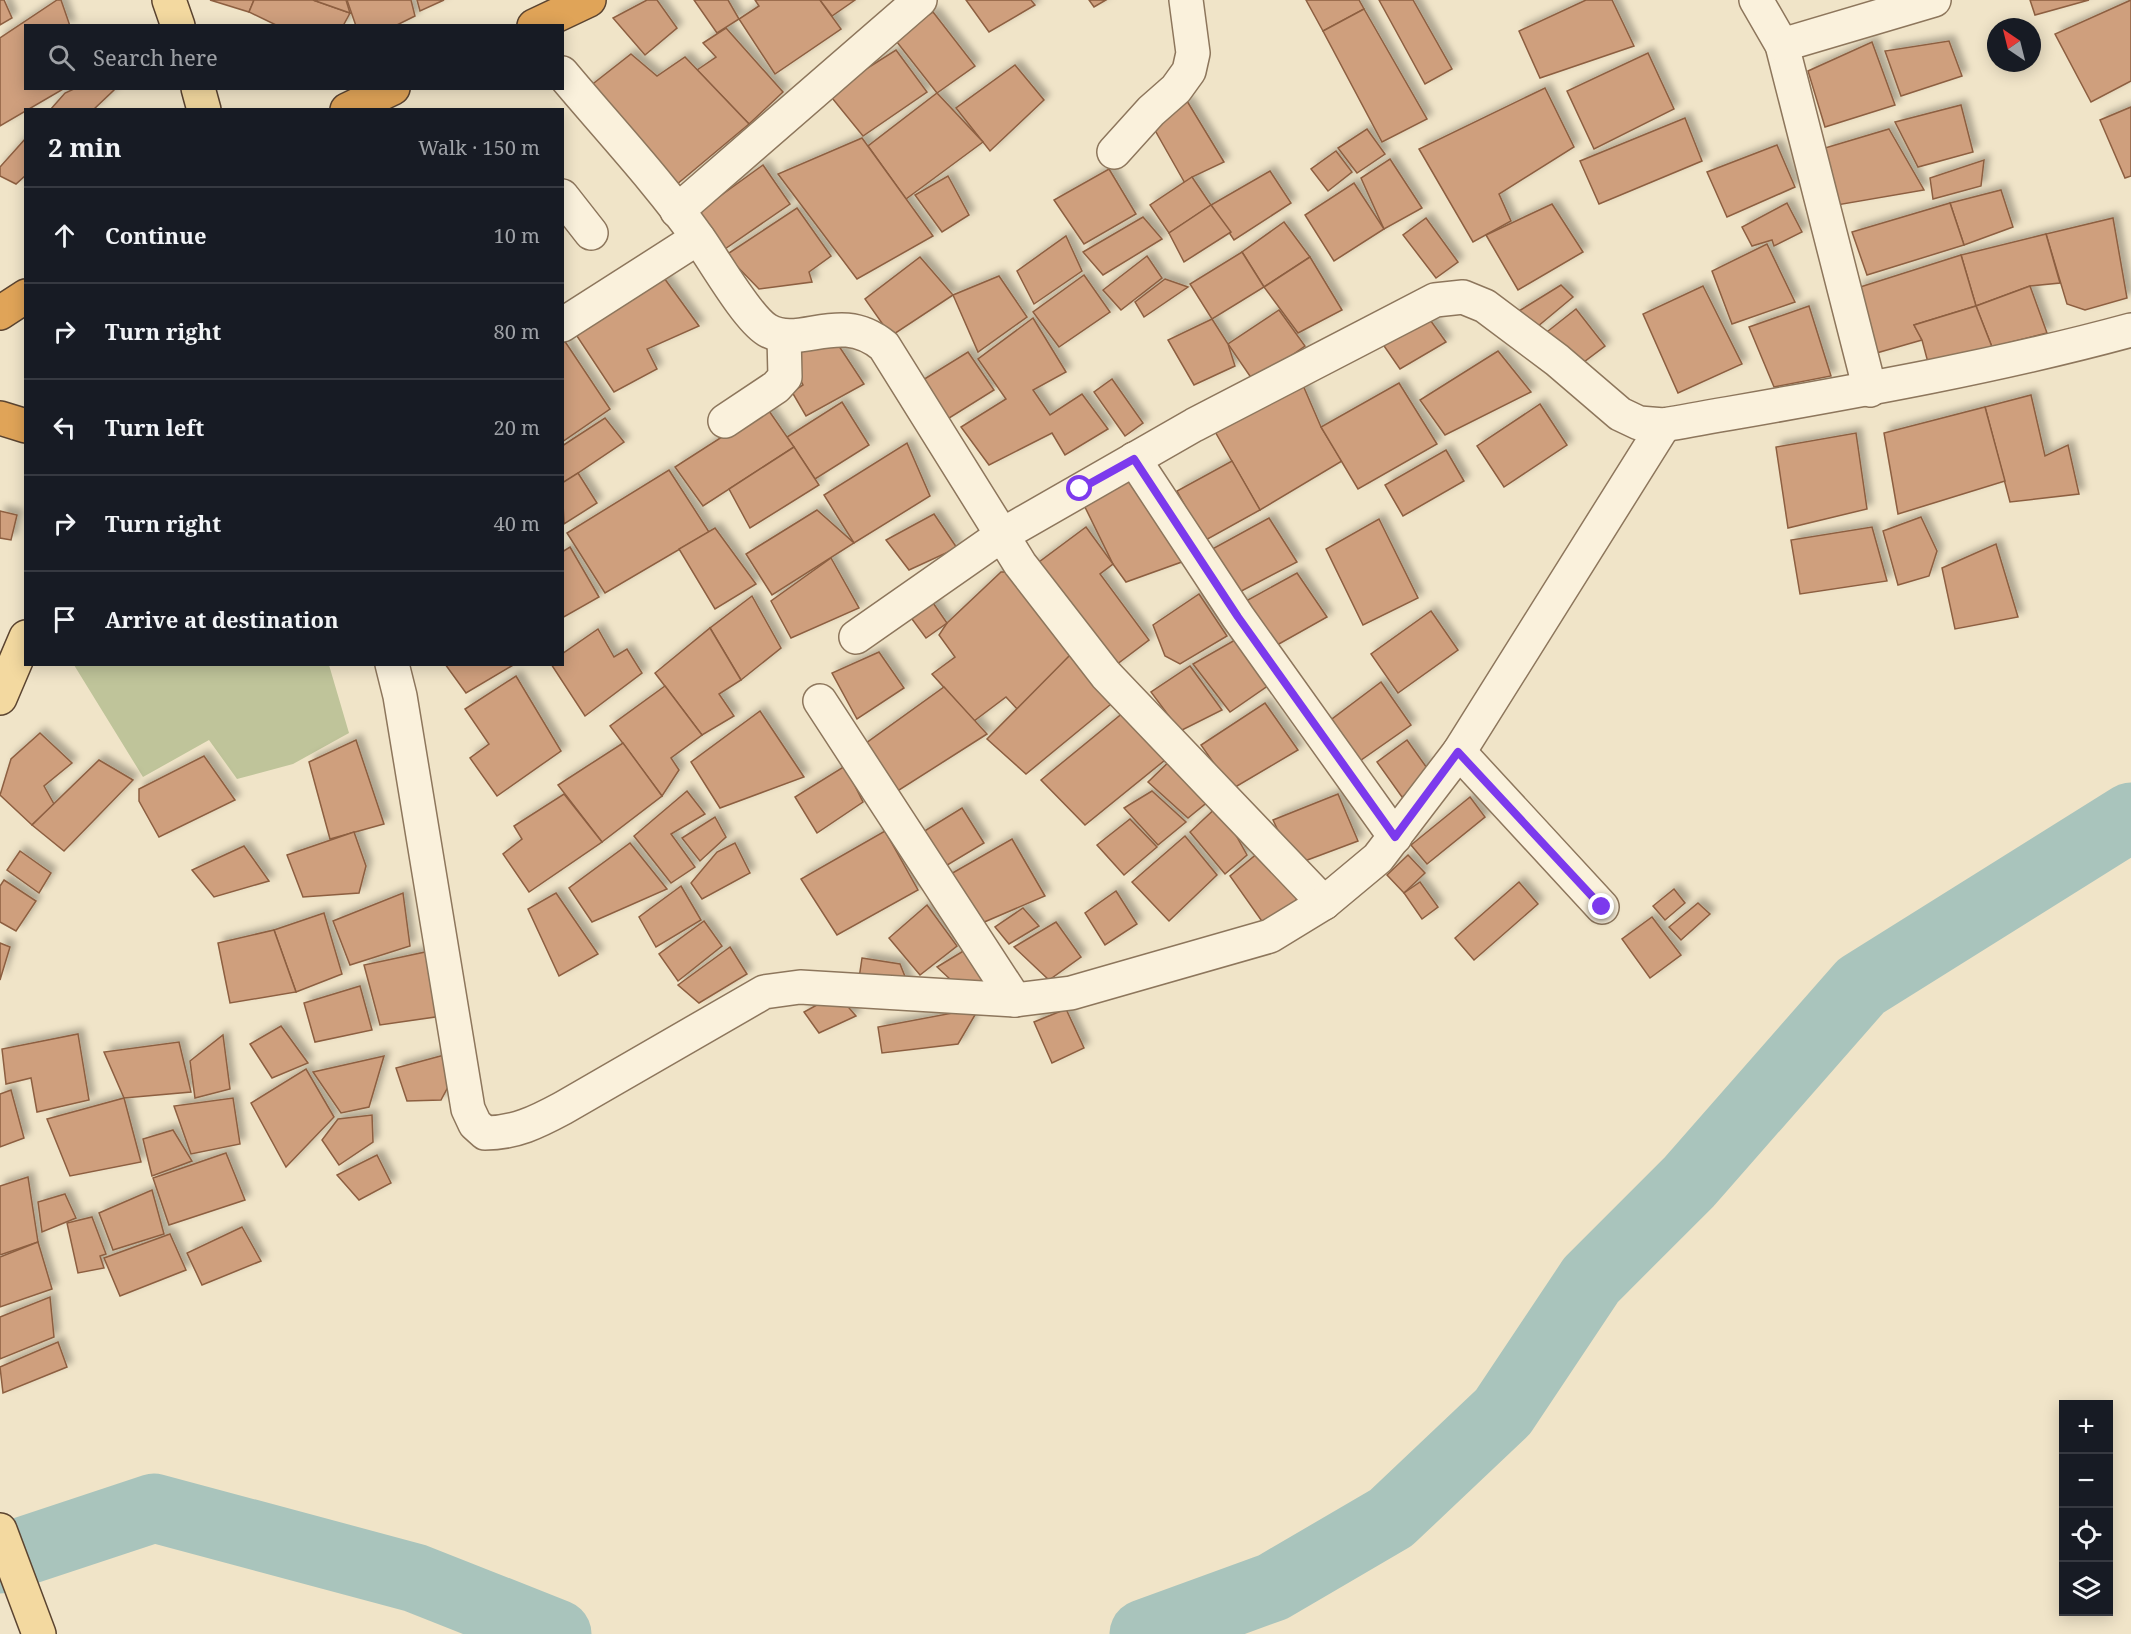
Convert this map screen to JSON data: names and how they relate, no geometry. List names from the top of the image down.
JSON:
{
  "north": "top left",
  "page": {
    "search": "Search here",
    "heading": ["2 min", "Walk · 150 m"],
    "list": [
      ["Continue", "10 m"],
      ["Turn right", "80 m"],
      ["Turn left", "20 m"],
      ["Turn right", "40 m"],
      "Arrive at destination"
    ],
    "map_buttons": ["+", "−"]
  }
}
